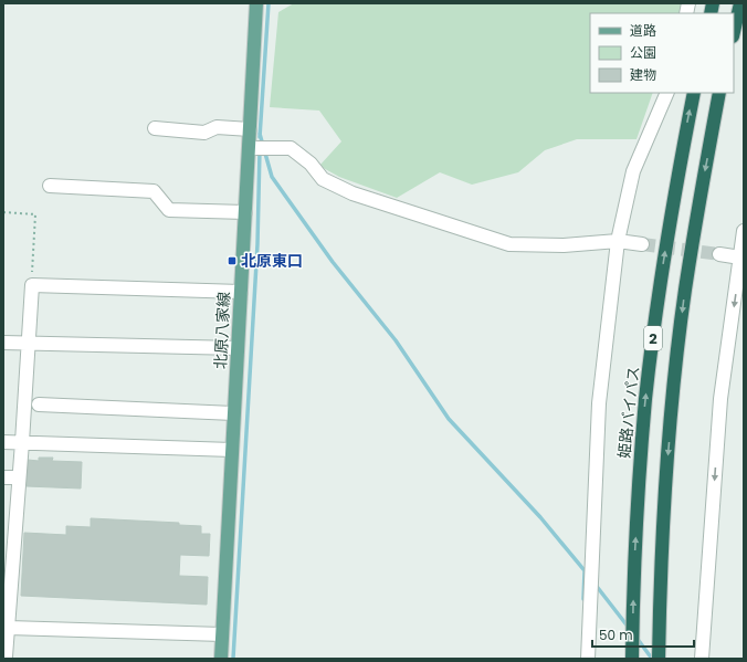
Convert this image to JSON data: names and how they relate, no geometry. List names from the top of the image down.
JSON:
{
  "streets": {
    "highway": ["2", "姫路バイパス"],
    "main road": ["北原八家線"]
  },
  "places": {
    "transit": ["北原東口"]
  },
  "legend": ["道路", "公園", "建物"],
  "scale_bar": "50 m"
}
